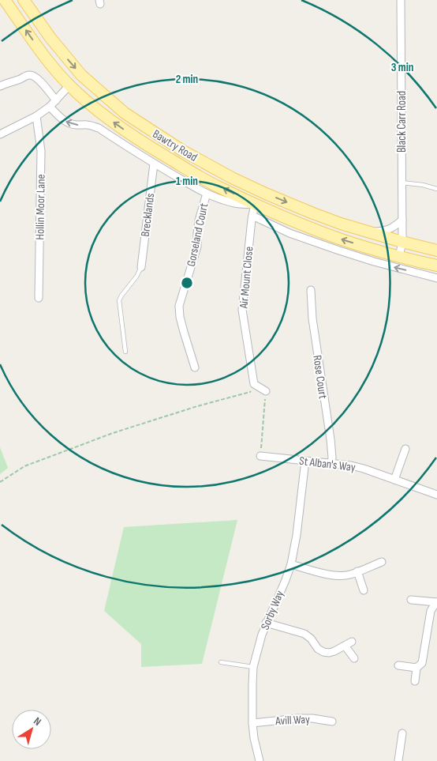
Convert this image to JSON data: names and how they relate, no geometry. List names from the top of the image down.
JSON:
{
  "streets": {
    "main road": ["Bawtry Road"],
    "street": [
      "Black Carr Road",
      "Hollin Moor Lane",
      "Brecklands",
      "Gorseland Court",
      "Air Mount Close",
      "Rose Court",
      "St Alban's Way",
      "Sorby Way",
      "Avill Way"
    ]
  },
  "crossings": [
    ["Black Carr Road", "Bawtry Road"],
    ["Bawtry Road", "Brecklands"],
    ["Bawtry Road", "Gorseland Court"],
    ["Bawtry Road", "Air Mount Close"],
    ["Rose Court", "St Alban's Way"],
    ["St Alban's Way", "Sorby Way"],
    ["Sorby Way", "Avill Way"]
  ],
  "north": "top right",
  "rings": ["3 min", "2 min", "1 min"]
}
